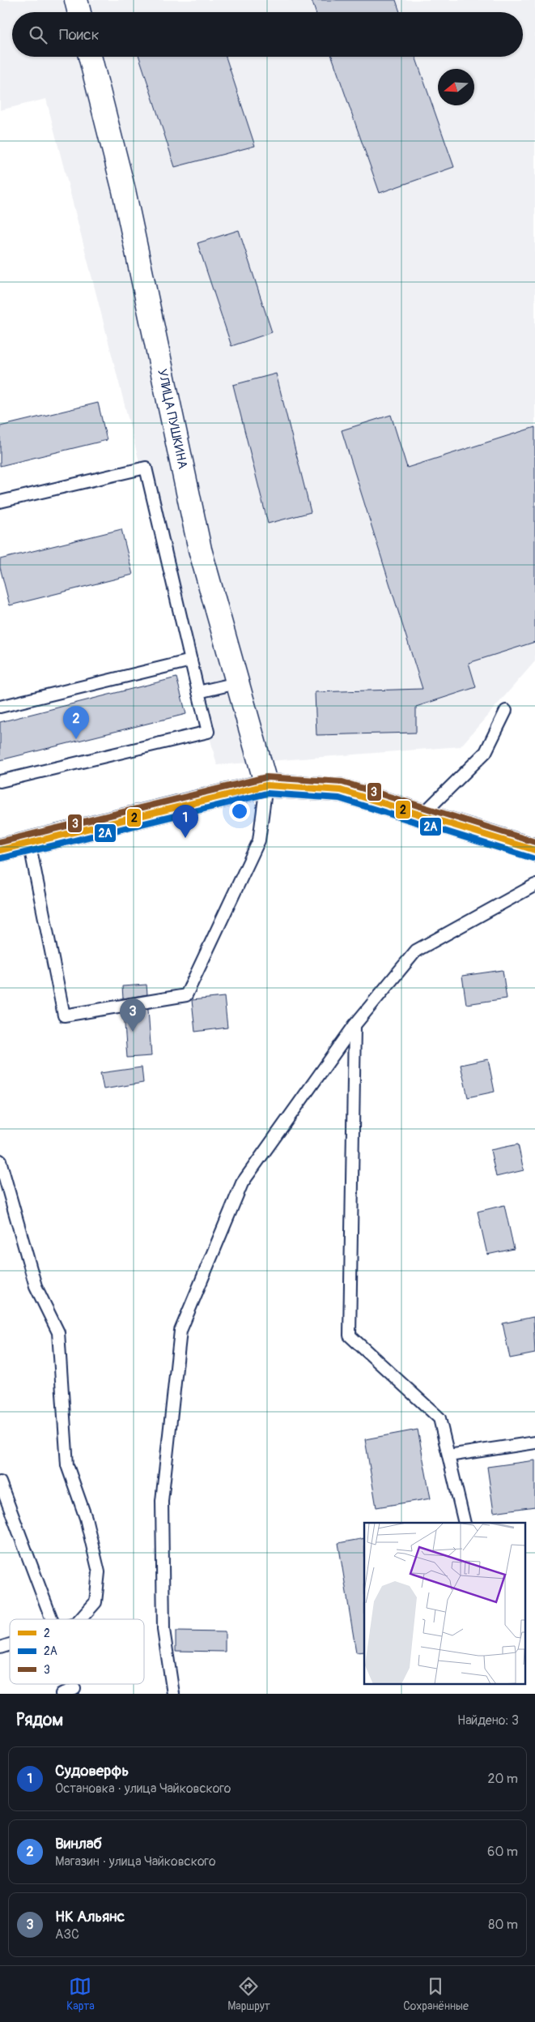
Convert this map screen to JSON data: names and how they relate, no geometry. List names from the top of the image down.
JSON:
{
  "streets": {
    "street": ["УЛИЦА ПУШКИНА"]
  },
  "lines": ["transit line 3", "transit line 2", "transit line 2А"],
  "legend": ["2", "2А", "3"],
  "north": "left",
  "page": {
    "search": "Поиск",
    "pins": ["2", "1", "3"],
    "heading": ["Рядом", "Найдено: 3"],
    "list": [
      {
        "mark": "1",
        "name": "Судоверфь",
        "note": "Остановка · улица Чайковского",
        "value": "20 m"
      },
      {
        "mark": "2",
        "name": "Винлаб",
        "note": "Магазин · улица Чайковского",
        "value": "60 m"
      },
      {
        "mark": "3",
        "name": "НК Альянс",
        "note": "АЗС",
        "value": "80 m"
      }
    ],
    "nav": ["Карта", "Маршрут", "Сохранённые"]
  }
}
